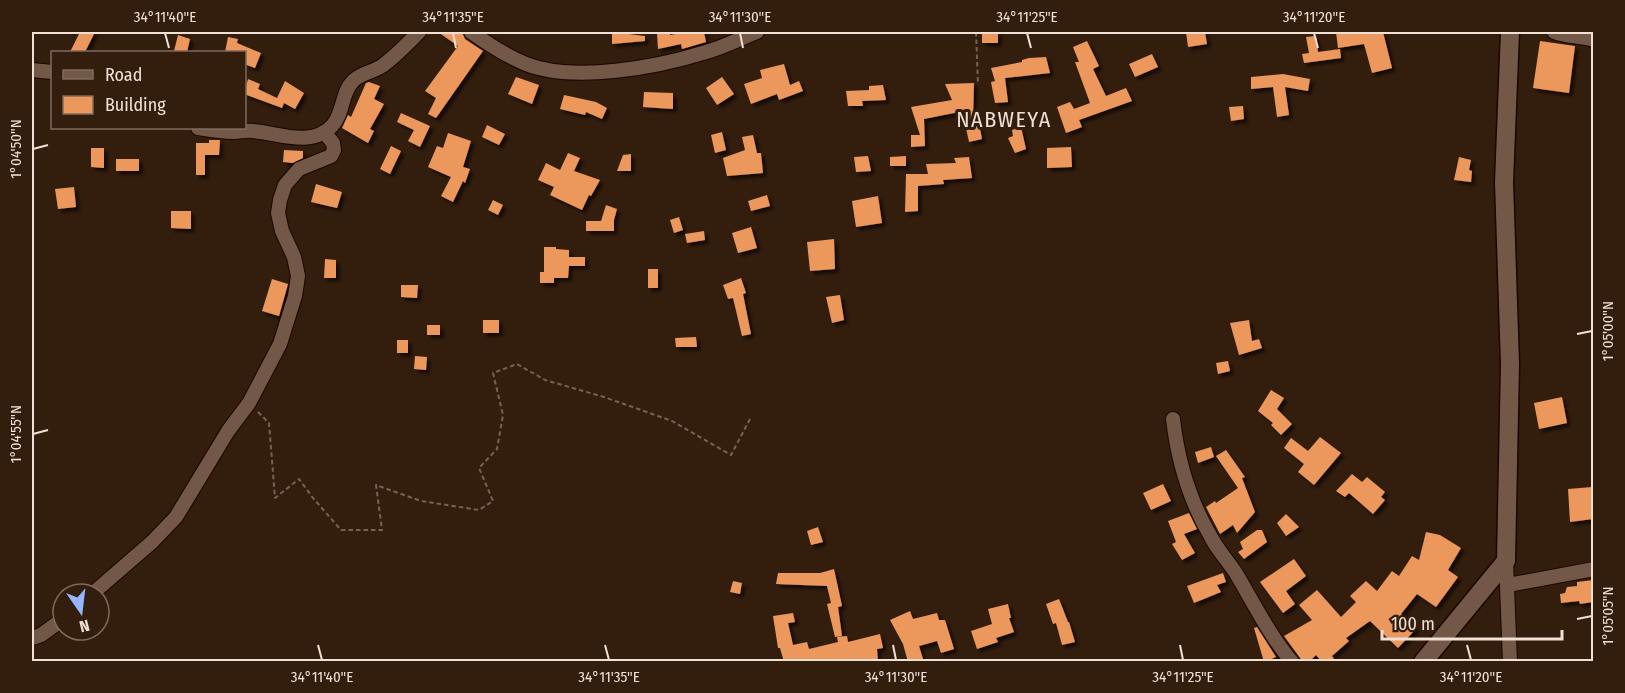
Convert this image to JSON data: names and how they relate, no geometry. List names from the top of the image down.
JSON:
{
  "districts": ["NABWEYA"],
  "legend": ["Road", "Building"],
  "scale_bar": "100 m",
  "north": "bottom",
  "coordinates": [
    "34°11'40\"E",
    "34°11'35\"E",
    "34°11'30\"E",
    "34°11'25\"E",
    "34°11'20\"E",
    "1°04'50\"N",
    "1°05'00\"N",
    "1°04'55\"N",
    "1°05'05\"N"
  ]
}
